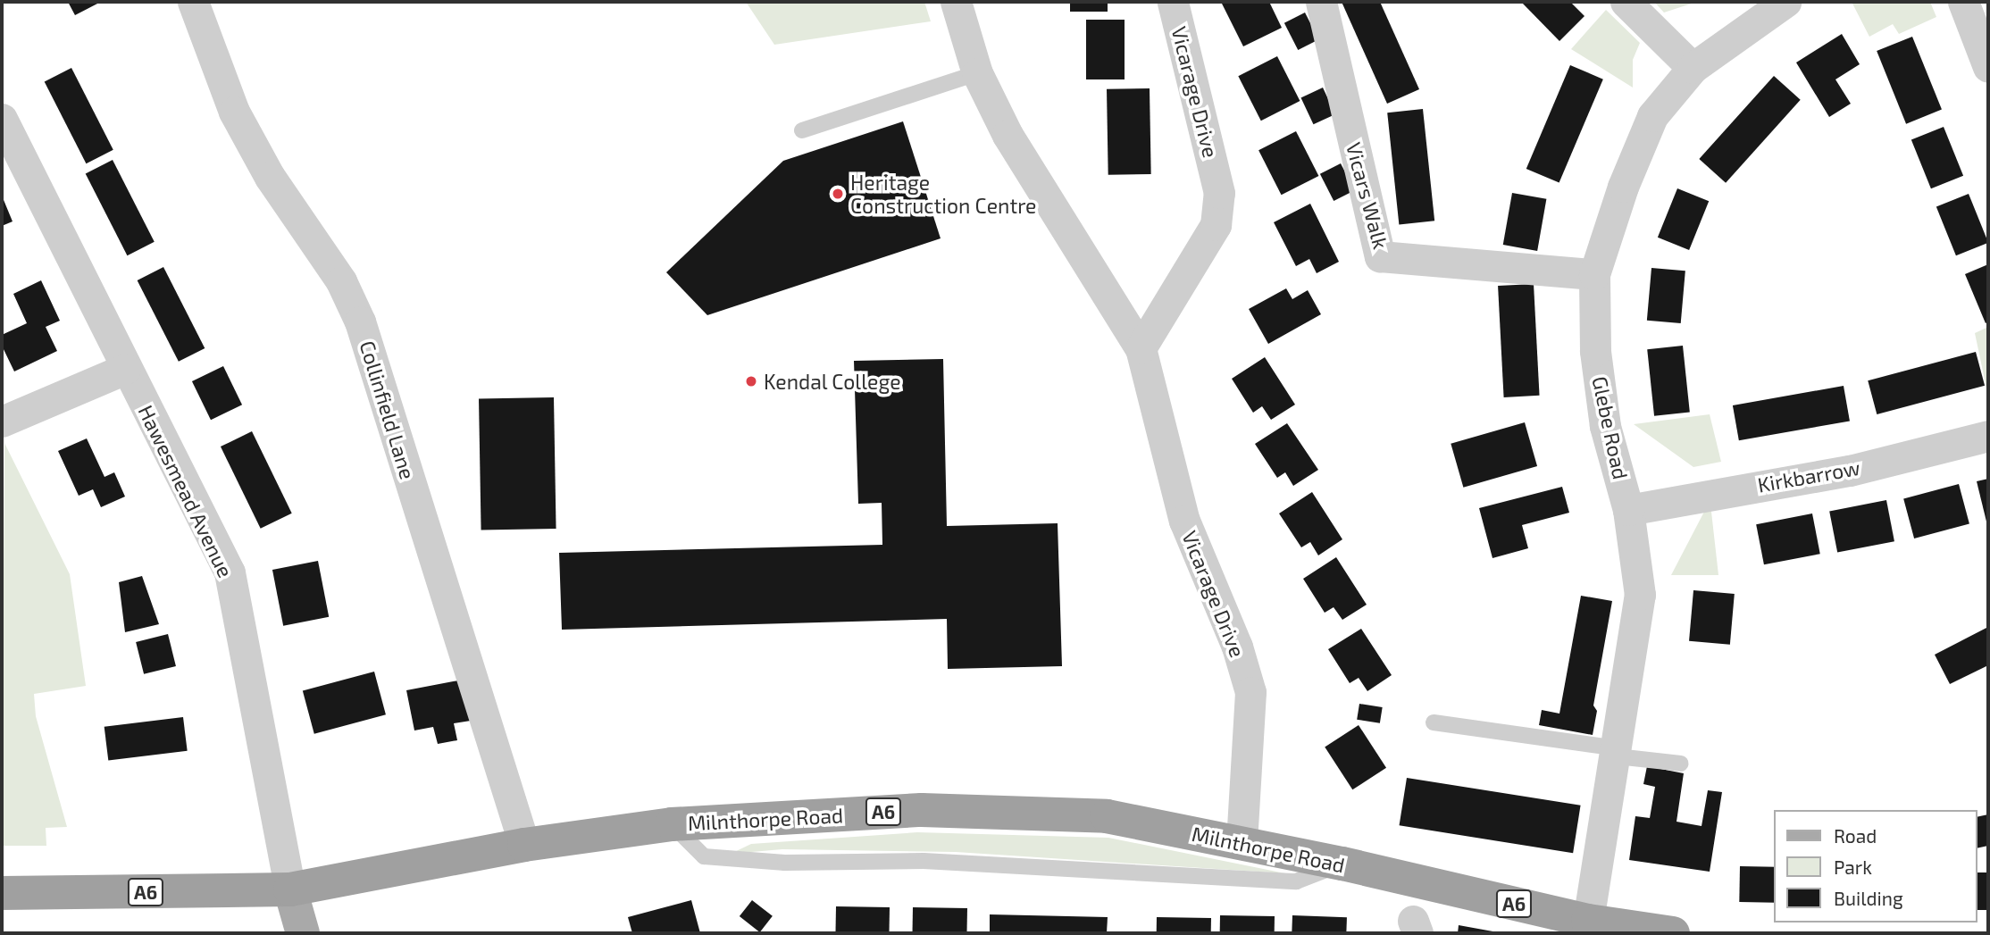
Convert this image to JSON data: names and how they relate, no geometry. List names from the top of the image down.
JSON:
{
  "streets": {
    "highway": ["A6", "Milnthorpe Road"],
    "street": [
      "Vicarage Drive",
      "Vicars Walk",
      "Collinfield Lane",
      "Glebe Road",
      "Kirkbarrow",
      "Hawesmead Avenue"
    ]
  },
  "crossings": [
    ["Vicarage Drive", "Milnthorpe Road"],
    ["Vicars Walk", "Glebe Road"],
    ["Collinfield Lane", "Milnthorpe Road"],
    ["Glebe Road", "Kirkbarrow"],
    ["Glebe Road", "Milnthorpe Road"],
    ["Hawesmead Avenue", "Milnthorpe Road"]
  ],
  "places": ["Heritage Construction Centre", "Kendal College"],
  "legend": ["Road", "Park", "Building"]
}
